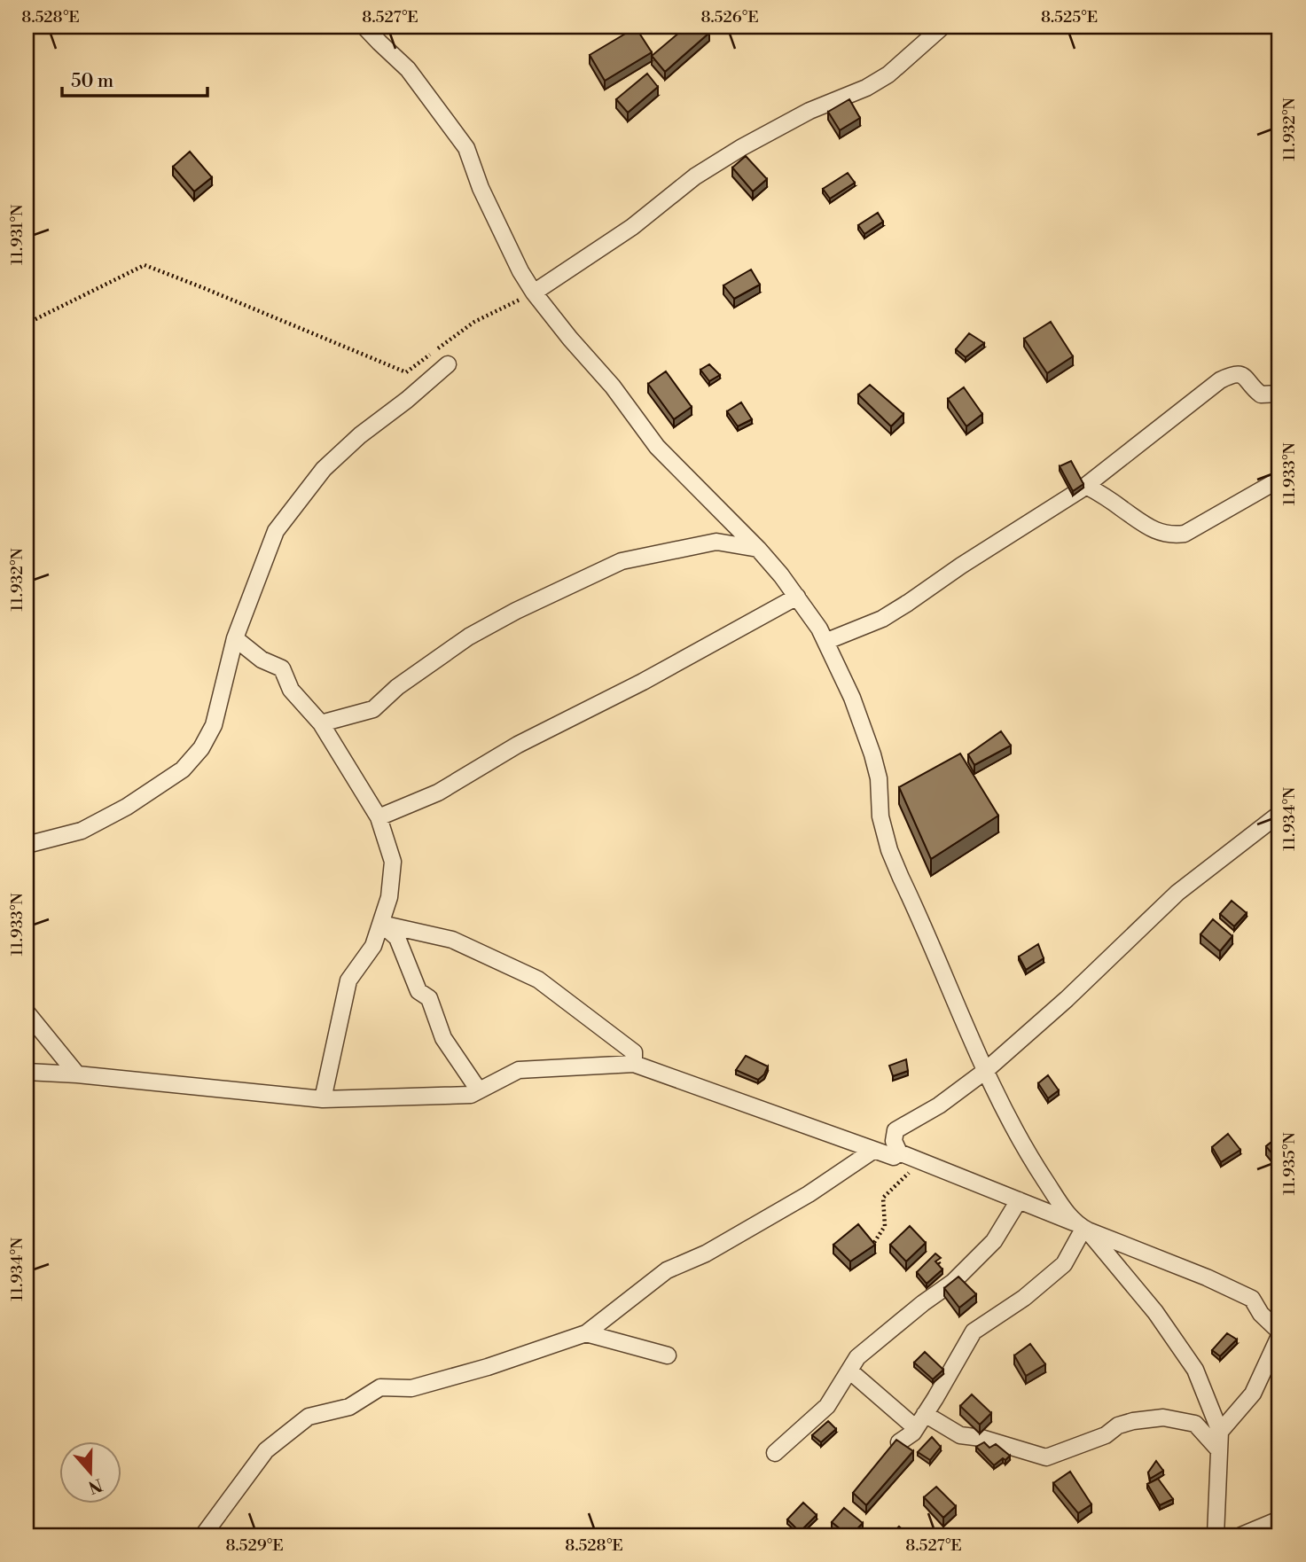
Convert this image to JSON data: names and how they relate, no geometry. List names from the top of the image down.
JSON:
{
  "scale_bar": "50 m",
  "north": "bottom",
  "coordinates": [
    "8.528°E",
    "8.527°E",
    "8.526°E",
    "8.525°E",
    "11.932°N",
    "11.931°N",
    "11.933°N",
    "11.934°N",
    "11.935°N",
    "8.529°E"
  ]
}
